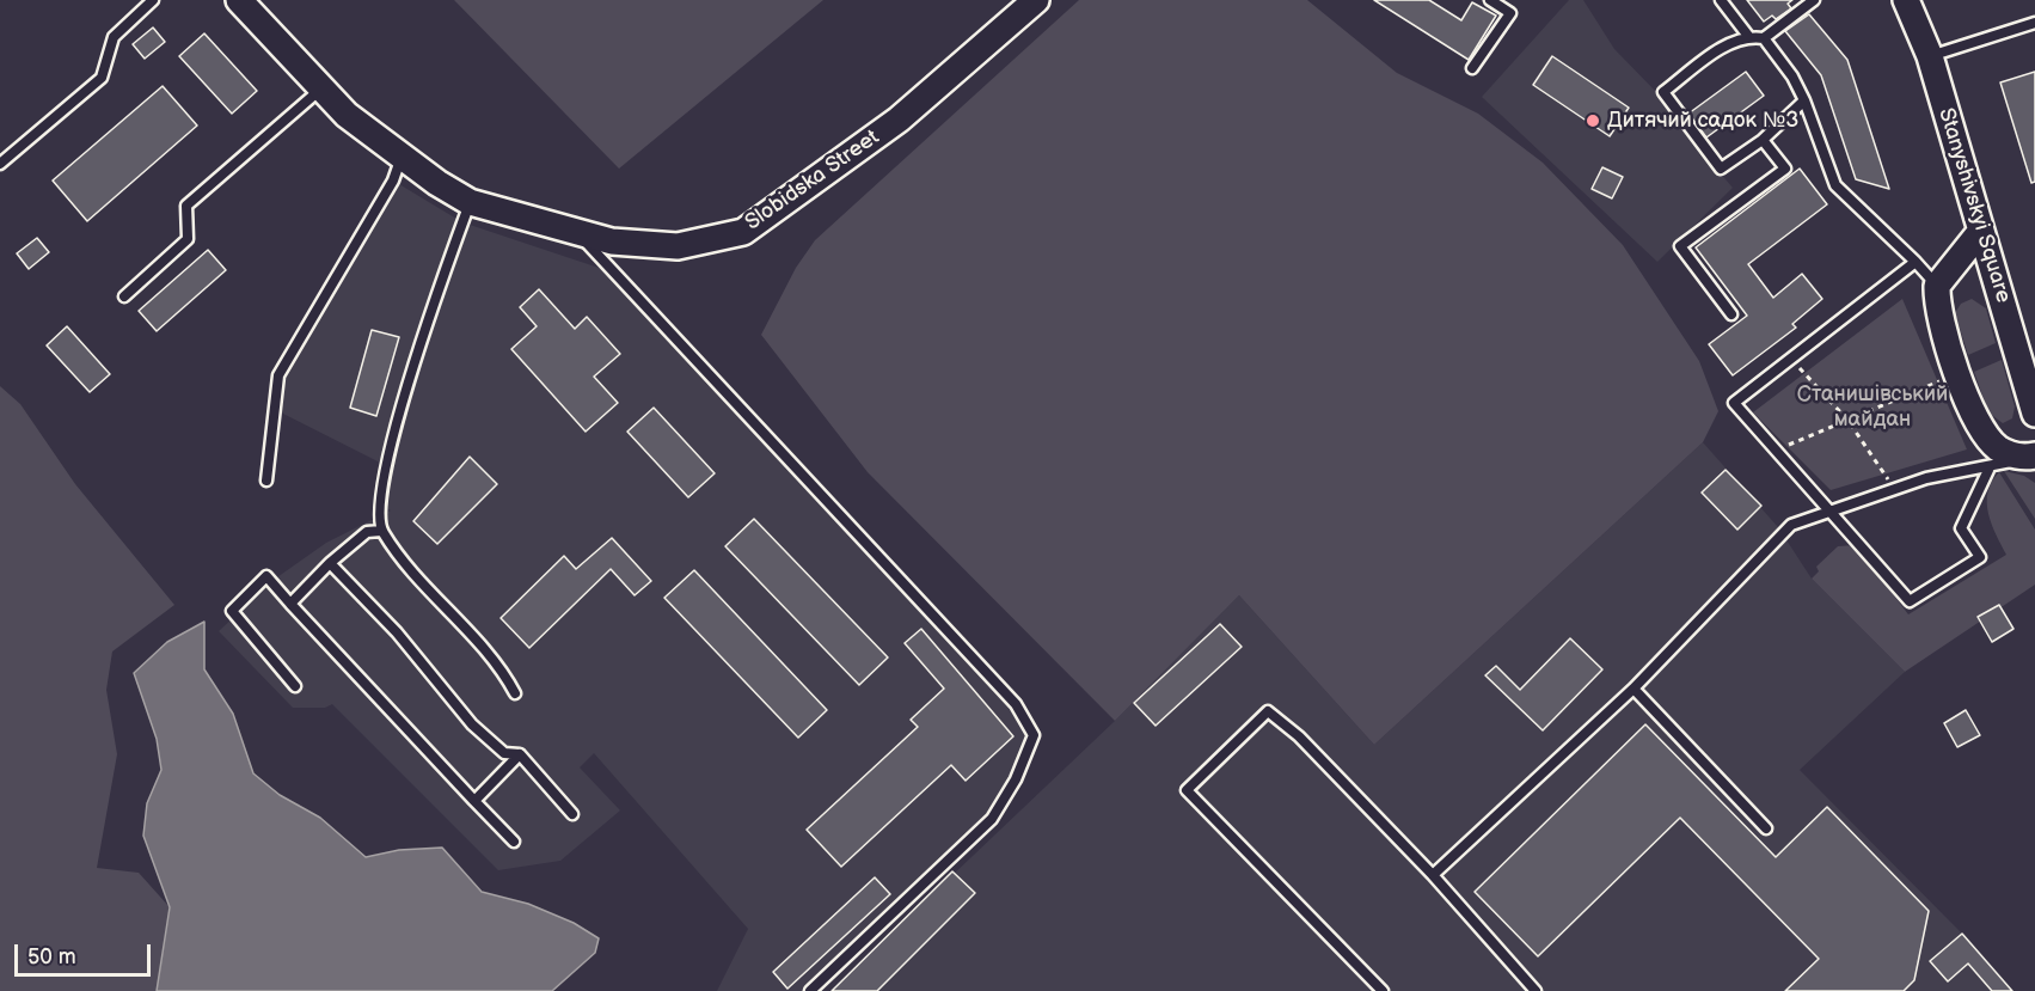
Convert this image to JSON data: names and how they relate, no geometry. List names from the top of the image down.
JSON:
{
  "streets": {
    "street": ["Slobidska Street", "Stanyshivskyi Square"]
  },
  "parks": ["Станишівський майдан"],
  "places": ["Дитячий садок №3"],
  "scale_bar": "50 m"
}
